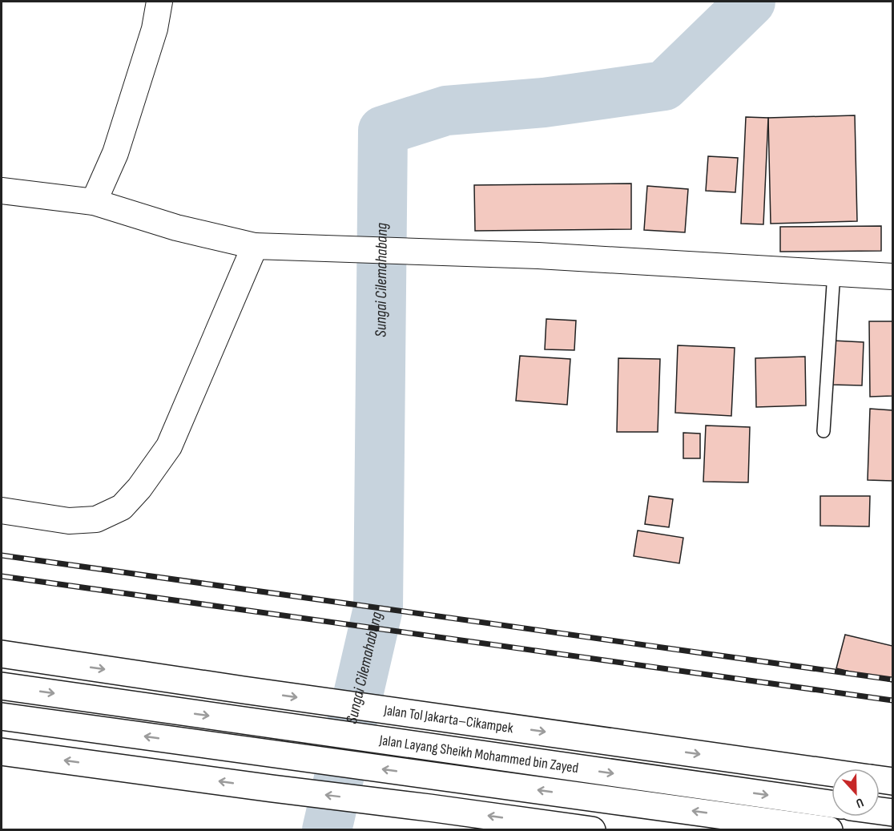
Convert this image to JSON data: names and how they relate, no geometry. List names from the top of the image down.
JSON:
{
  "streets": {
    "highway": ["Jalan Tol Jakarta–Cikampek", "Jalan Layang Sheikh Mohammed bin Zayed"]
  },
  "water": ["Sungai Cilemahabang"],
  "north": "bottom"
}
